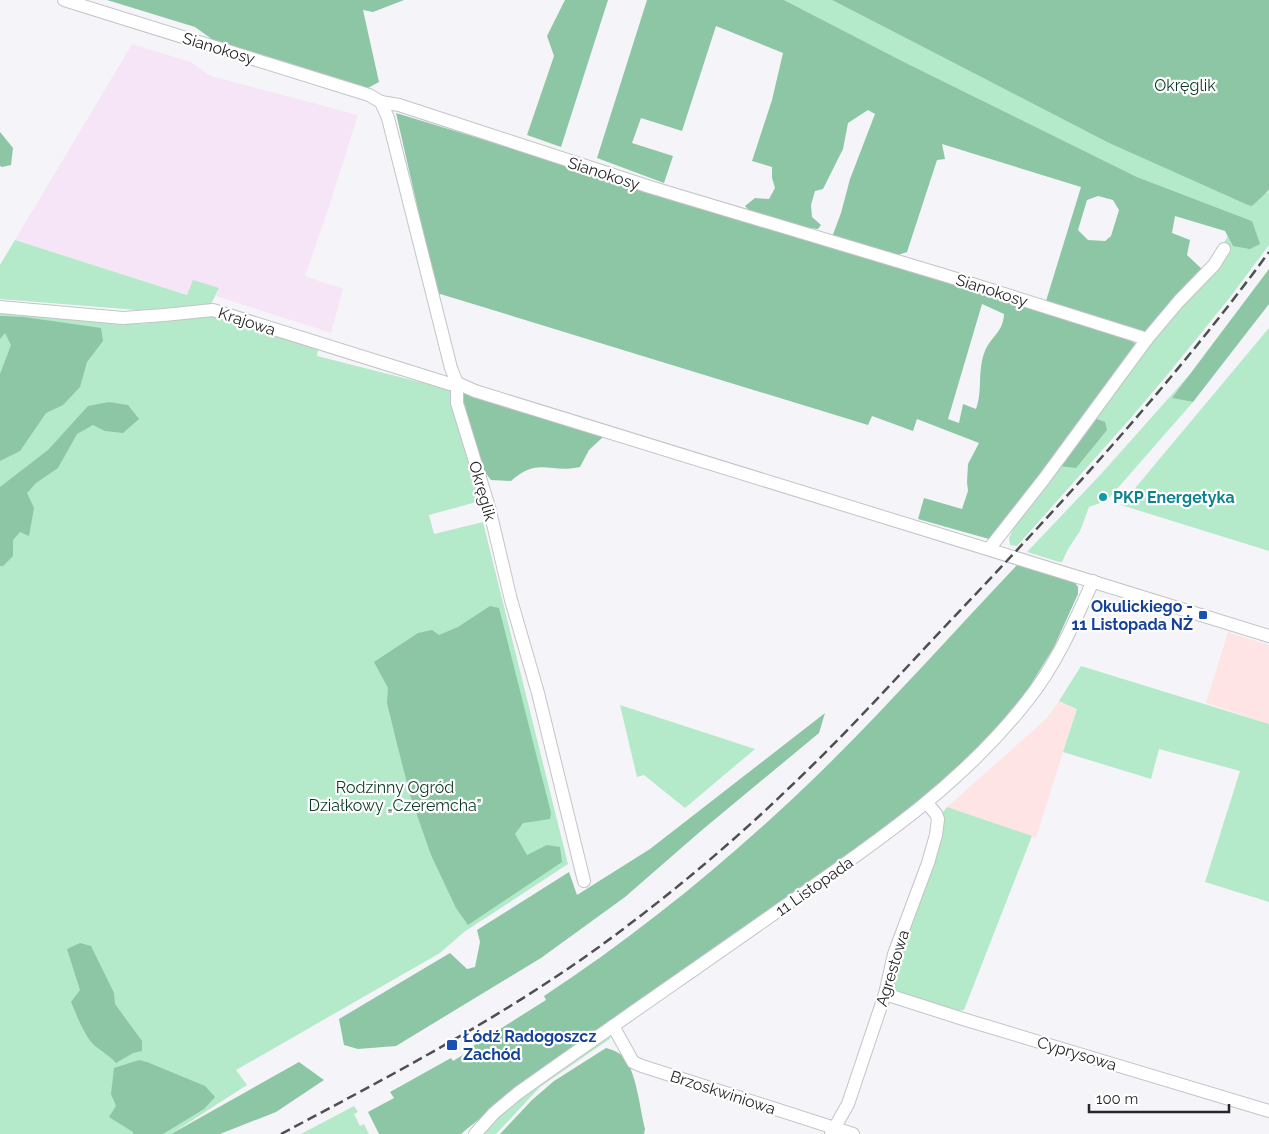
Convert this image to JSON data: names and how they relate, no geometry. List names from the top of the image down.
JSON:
{
  "streets": {
    "street": [
      "Sianokosy",
      "Krajowa",
      "Okręglik",
      "11 Listopada",
      "Agrestowa",
      "Cyprysowa",
      "Brzoskwiniowa"
    ]
  },
  "crossings": [
    ["Sianokosy", "Okręglik"],
    ["Krajowa", "Okręglik"],
    ["Krajowa", "11 Listopada"],
    ["11 Listopada", "Agrestowa"],
    ["11 Listopada", "Brzoskwiniowa"],
    ["Agrestowa", "Cyprysowa"],
    ["Agrestowa", "Brzoskwiniowa"]
  ],
  "parks": ["Okręglik", "Rodzinny Ogród Działkowy „Czeremcha”"],
  "places": {
    "other": ["PKP Energetyka"],
    "transit": ["Okulickiego - 11 Listopada NŻ", "Łódź Radogoszcz Zachód"]
  },
  "scale_bar": "100 m"
}
